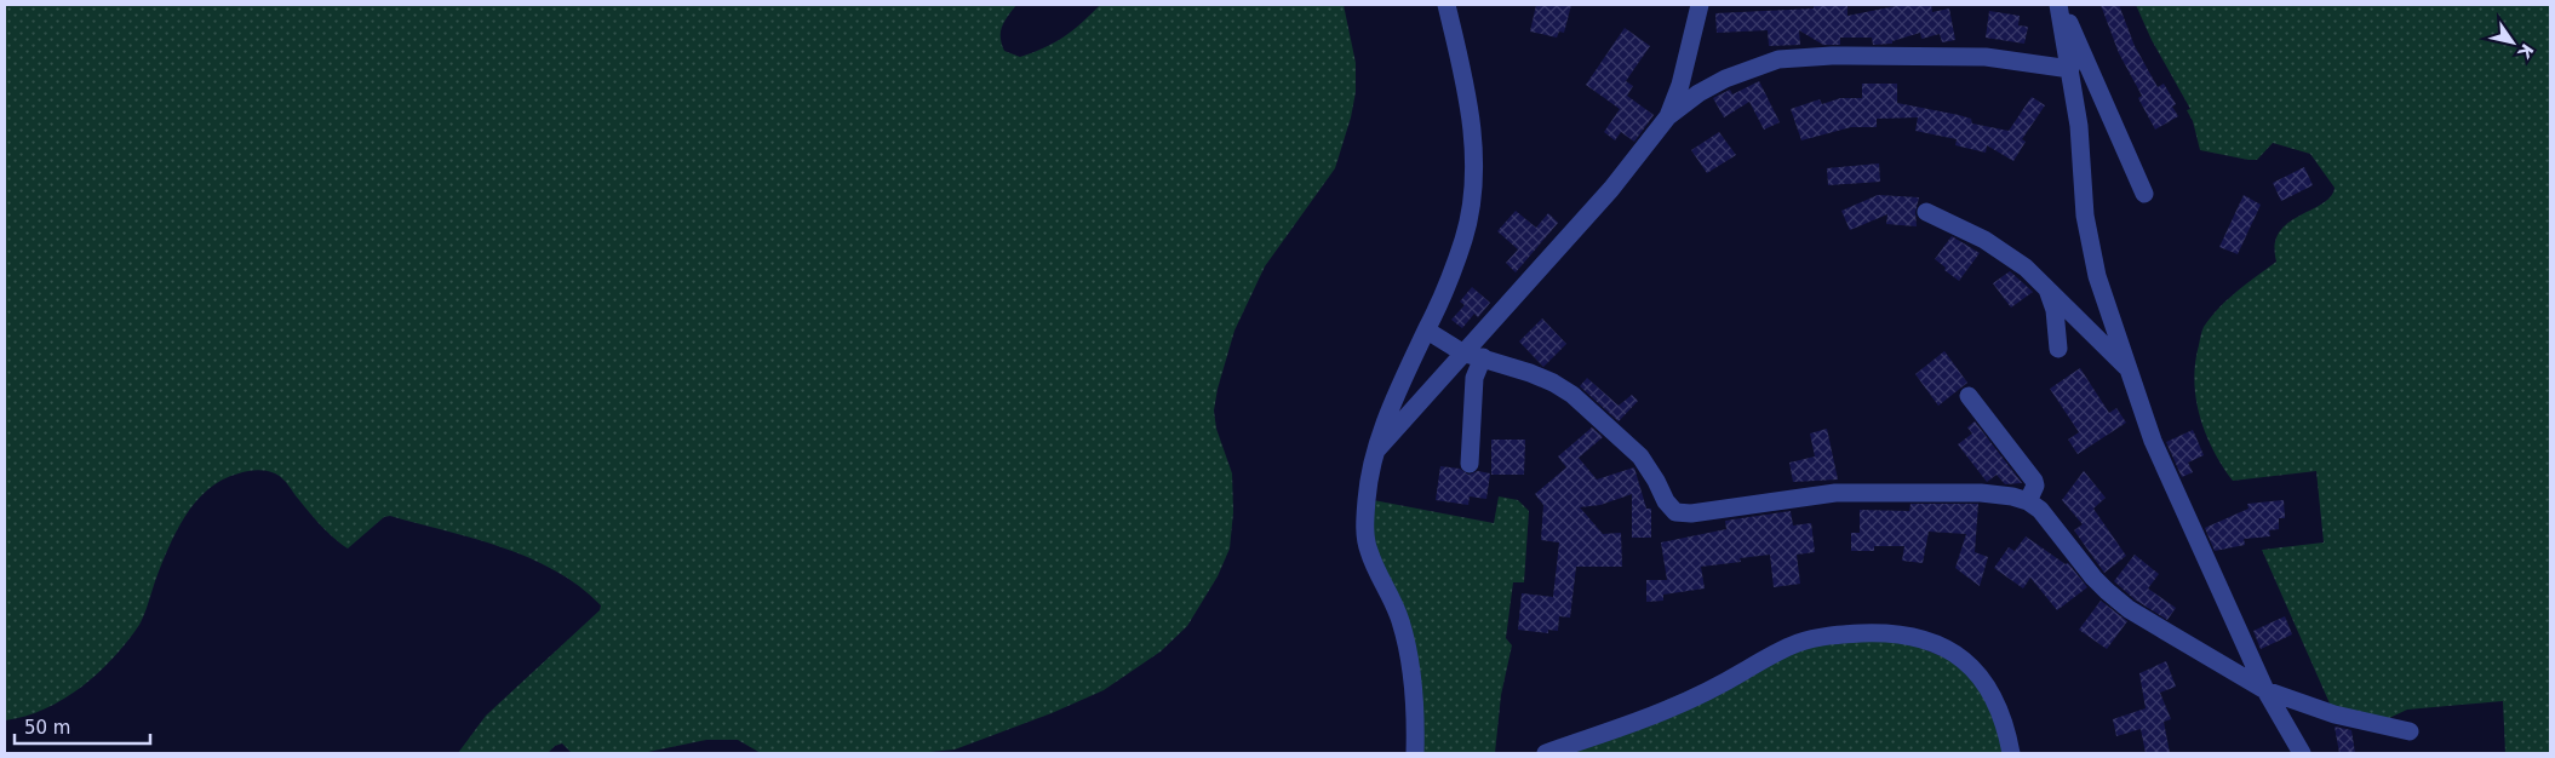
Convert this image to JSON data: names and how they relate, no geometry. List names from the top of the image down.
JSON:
{
  "scale_bar": "50 m",
  "north": "bottom right"
}
